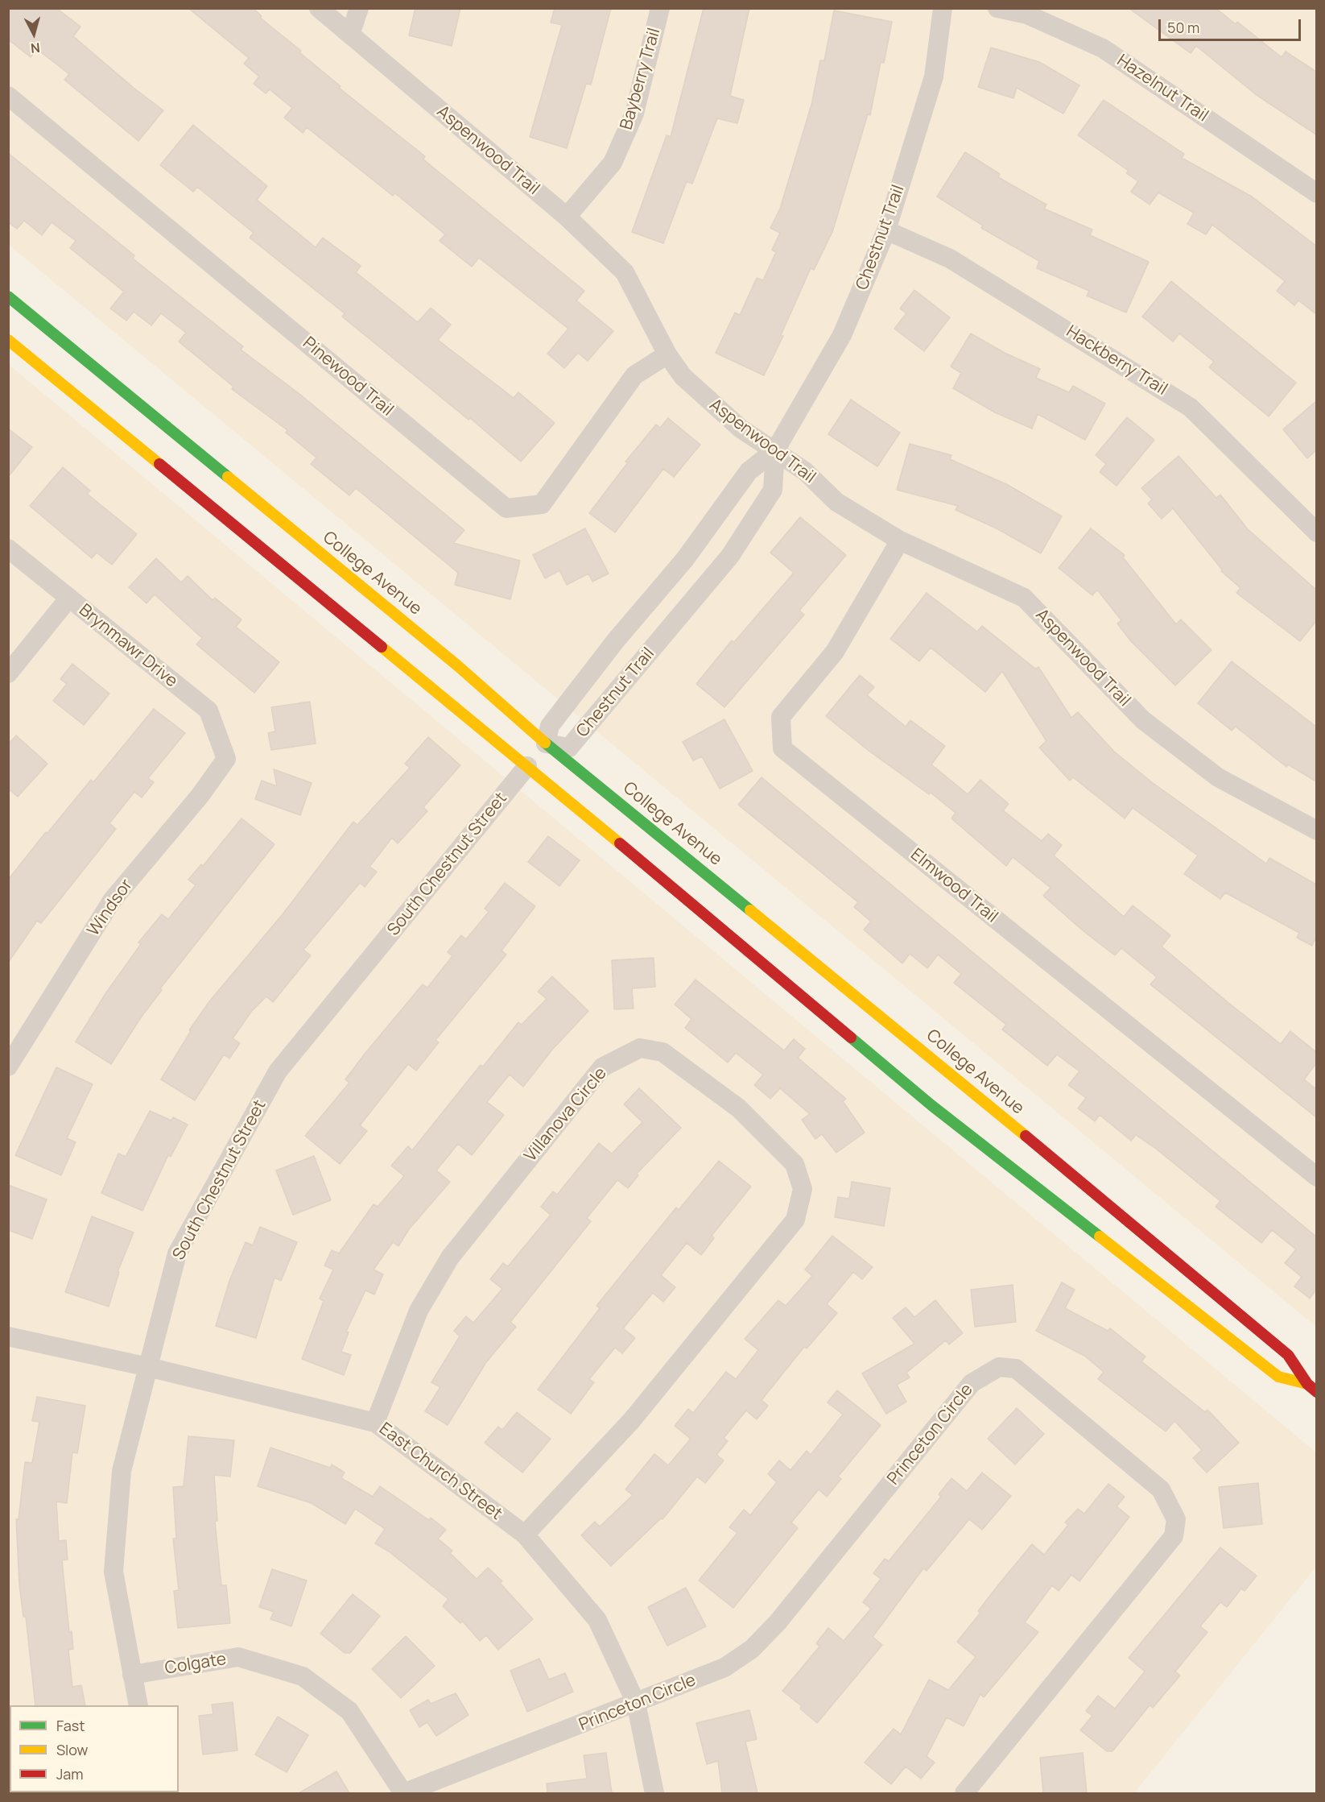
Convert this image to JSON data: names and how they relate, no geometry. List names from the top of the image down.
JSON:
{
  "streets": {
    "main road": ["College Avenue"],
    "street": [
      "Bayberry Trail",
      "Hazelnut Trail",
      "Aspenwood Trail",
      "Chestnut Trail",
      "Hackberry Trail",
      "Pinewood Trail",
      "Brynmawr Drive",
      "South Chestnut Street",
      "Elmwood Trail",
      "Windsor",
      "Villanova Circle",
      "Princeton Circle",
      "East Church Street",
      "Colgate"
    ]
  },
  "crossings": [
    ["Bayberry Trail", "Aspenwood Trail"],
    ["Aspenwood Trail", "Chestnut Trail"],
    ["Aspenwood Trail", "Pinewood Trail"],
    ["Aspenwood Trail", "Elmwood Trail"],
    ["Chestnut Trail", "Hackberry Trail"],
    ["Chestnut Trail", "College Avenue"],
    ["College Avenue", "South Chestnut Street"],
    ["Brynmawr Drive", "Windsor"],
    ["South Chestnut Street", "East Church Street"],
    ["South Chestnut Street", "Colgate"],
    ["Villanova Circle", "East Church Street"],
    ["Princeton Circle", "East Church Street"],
    ["Princeton Circle", "Colgate"]
  ],
  "legend": ["Fast", "Slow", "Jam"],
  "scale_bar": "50 m",
  "north": "bottom"
}
